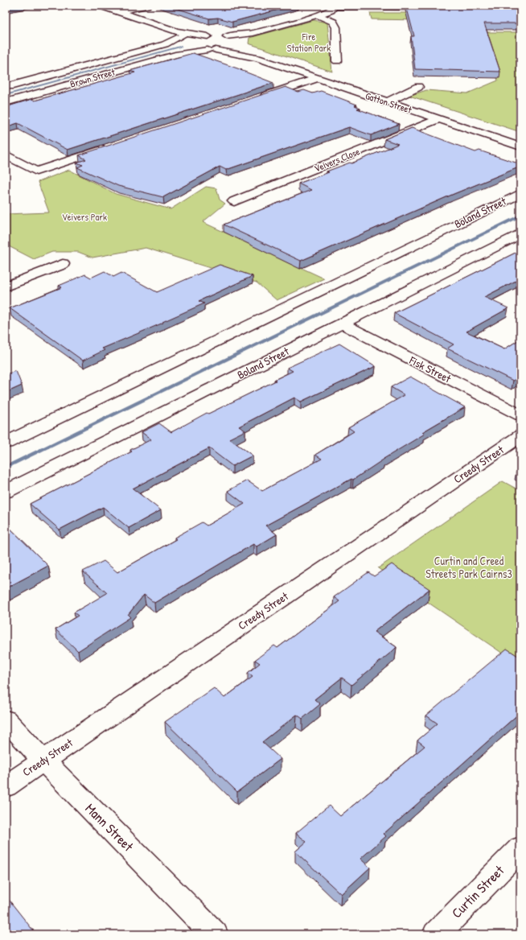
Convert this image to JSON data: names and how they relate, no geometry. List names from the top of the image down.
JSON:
{
  "streets": {
    "street": [
      "Brown Street",
      "Gatton Street",
      "Veivers Close",
      "Boland Street",
      "Fisk Street",
      "Creedy Street",
      "Mann Street",
      "Curtin Street"
    ]
  },
  "crossings": [
    ["Gatton Street", "Veivers Close"],
    ["Boland Street", "Fisk Street"],
    ["Creedy Street", "Mann Street"]
  ],
  "parks": ["Fire Station Park", "Veivers Park", "Curtin and Creed Streets Park Cairns3"]
}
